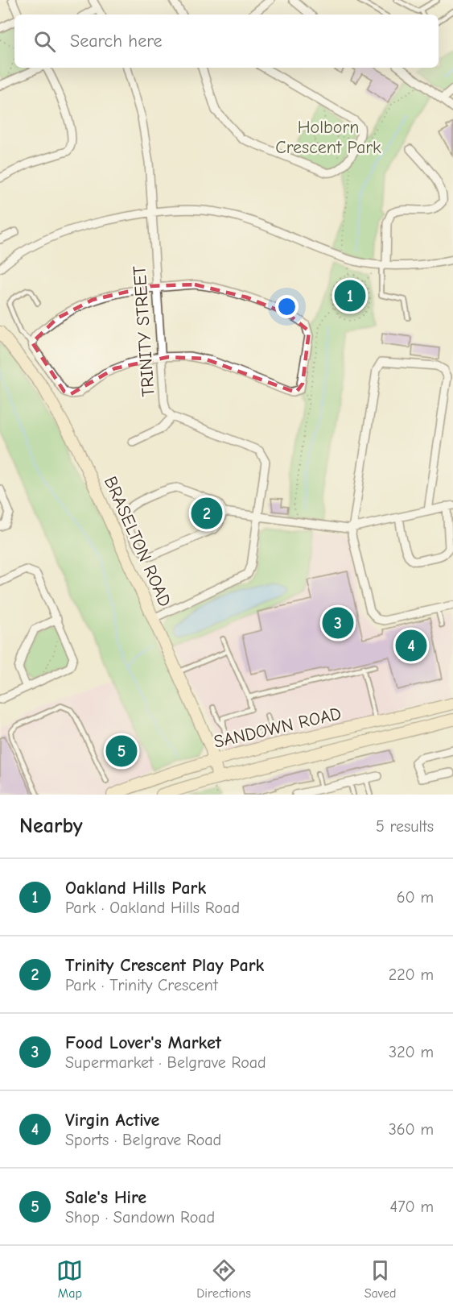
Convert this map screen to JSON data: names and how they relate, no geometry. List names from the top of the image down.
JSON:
{
  "streets": {
    "main road": ["BRASELTON ROAD", "SANDOWN ROAD"],
    "street": ["TRINITY STREET"]
  },
  "crossings": [
    ["TRINITY STREET", "BRASELTON ROAD"],
    ["BRASELTON ROAD", "SANDOWN ROAD"]
  ],
  "parks": ["Holborn Crescent Park"],
  "page": {
    "search": "Search here",
    "pins": [
      "1",
      "2",
      "3",
      "4",
      "5"
    ],
    "heading": ["Nearby", "5 results"],
    "list": [
      {
        "mark": "1",
        "name": "Oakland Hills Park",
        "note": "Park · Oakland Hills Road",
        "value": "60 m"
      },
      {
        "mark": "2",
        "name": "Trinity Crescent Play Park",
        "note": "Park · Trinity Crescent",
        "value": "220 m"
      },
      {
        "mark": "3",
        "name": "Food Lover's Market",
        "note": "Supermarket · Belgrave Road",
        "value": "320 m"
      },
      {
        "mark": "4",
        "name": "Virgin Active",
        "note": "Sports · Belgrave Road",
        "value": "360 m"
      },
      {
        "mark": "5",
        "name": "Sale's Hire",
        "note": "Shop · Sandown Road",
        "value": "470 m"
      }
    ],
    "nav": ["Map", "Directions", "Saved"]
  }
}
